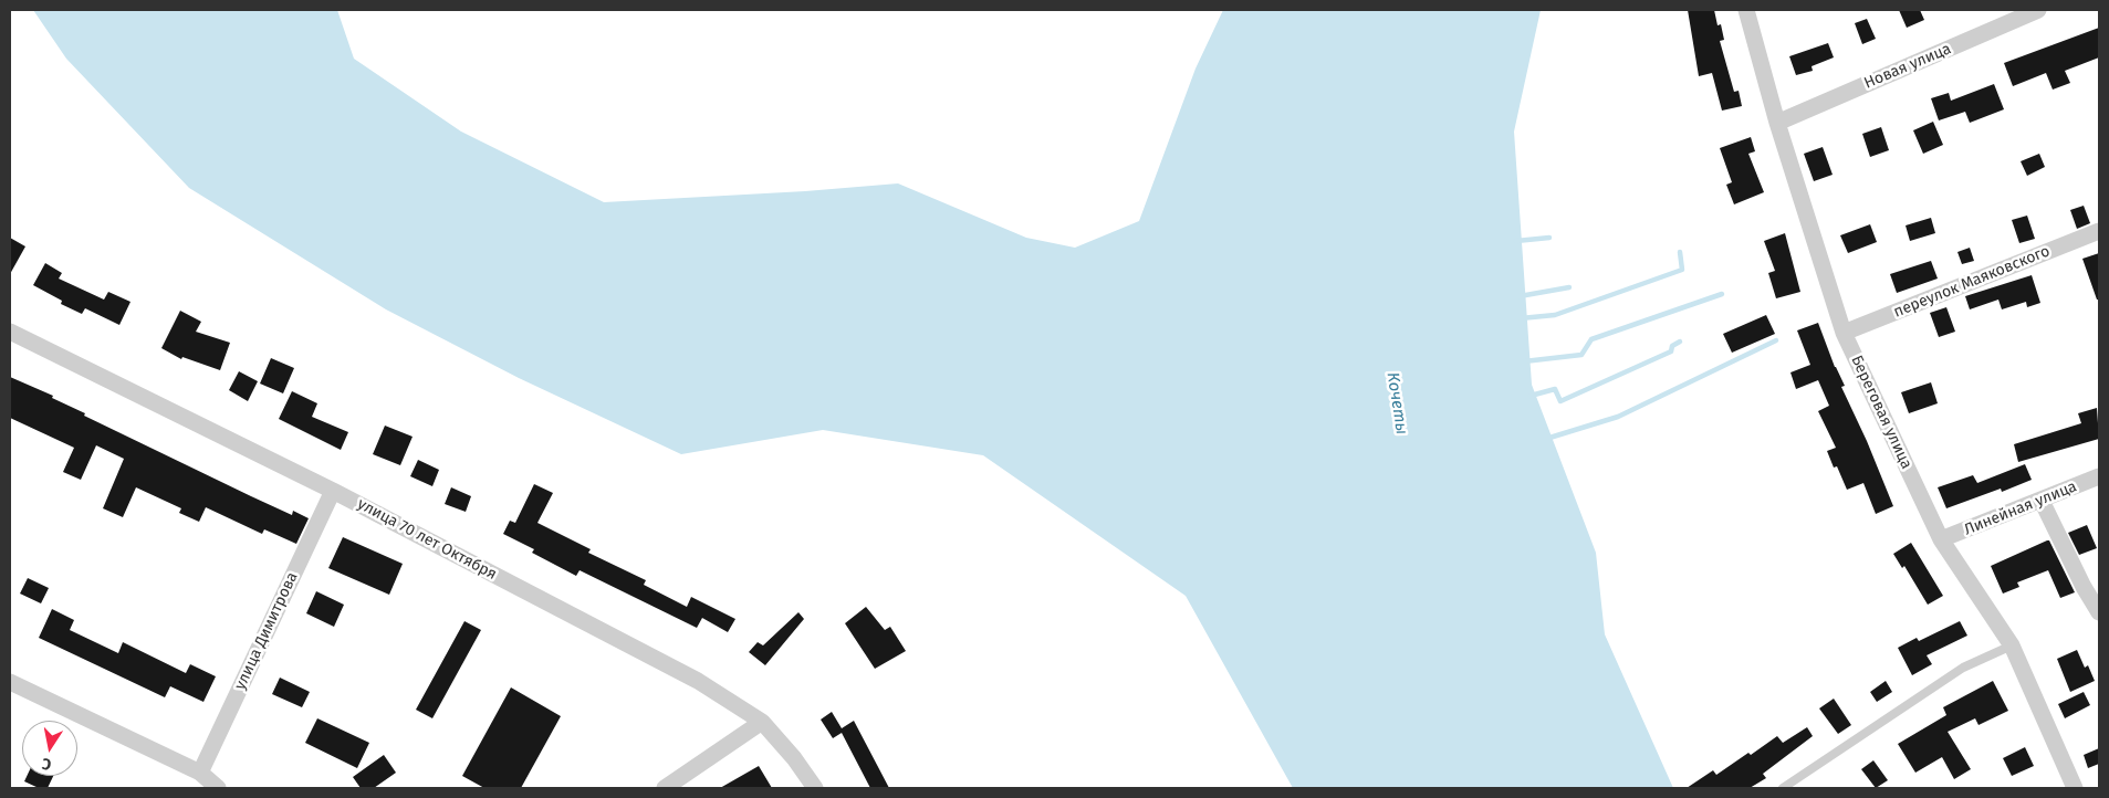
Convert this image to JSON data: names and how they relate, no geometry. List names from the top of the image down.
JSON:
{
  "streets": {
    "street": [
      "Новая улица",
      "переулок Маяковского",
      "Береговая улица",
      "Линейная улица",
      "улица 70 лет Октября",
      "улица Димитрова"
    ]
  },
  "crossings": [
    ["Новая улица", "Береговая улица"],
    ["переулок Маяковского", "Береговая улица"],
    ["Береговая улица", "Линейная улица"],
    ["улица 70 лет Октября", "улица Димитрова"]
  ],
  "water": ["Кочеты"],
  "north": "bottom"
}
